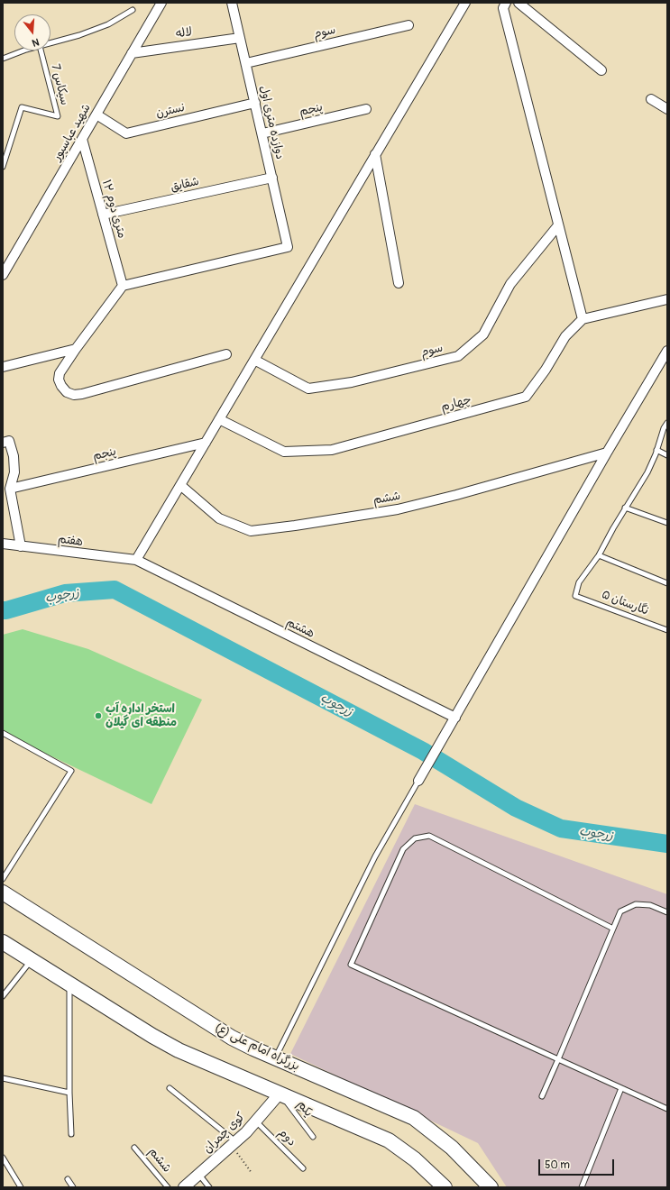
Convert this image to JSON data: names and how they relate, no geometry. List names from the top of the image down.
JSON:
{
  "streets": {
    "highway": ["بزرگراه امام علی (ع)"],
    "street": [
      "سوم",
      "لاله",
      "پنجم",
      "نسترن",
      "دوازده متری اول",
      "شهید عباسپور",
      "شقایق",
      "۱۲ متری دوم",
      "چهارم",
      "ششم",
      "هفتم",
      "هشتم",
      "کوی چمران"
    ],
    "lane": [
      "سیکاس 7",
      "نگارستان ۵",
      "یکم",
      "دوم"
    ]
  },
  "crossings": [
    ["سوم", "دوازده متری اول"],
    ["لاله", "دوازده متری اول"],
    ["لاله", "شهید عباسپور"],
    ["پنجم", "دوازده متری اول"],
    ["نسترن", "دوازده متری اول"],
    ["نسترن", "شهید عباسپور"],
    ["دوازده متری اول", "شقایق"],
    ["دوازده متری اول", "۱۲ متری دوم"],
    ["شهید عباسپور", "۱۲ متری دوم"],
    ["شقایق", "۱۲ متری دوم"],
    ["هفتم", "هشتم"],
    ["یکم", "کوی چمران"],
    ["کوی چمران", "دوم"]
  ],
  "water": ["زرجوب"],
  "places": ["استخر اداره آب منطقه ای گیلان"],
  "scale_bar": "50 m",
  "north": "bottom"
}
